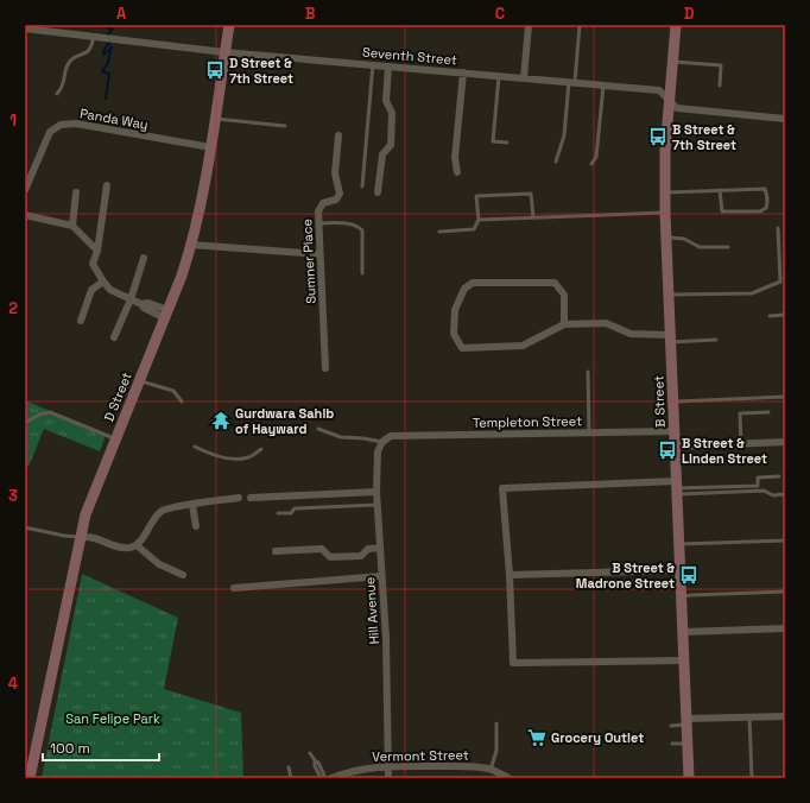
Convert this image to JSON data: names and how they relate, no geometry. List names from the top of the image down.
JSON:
{
  "streets": {
    "main road": ["D Street", "B Street"],
    "street": [
      "Seventh Street",
      "Panda Way",
      "Sumner Place",
      "Templeton Street",
      "Hill Avenue",
      "Vermont Street"
    ]
  },
  "crossings": [
    ["Seventh Street", "D Street"],
    ["Seventh Street", "B Street"],
    ["Panda Way", "D Street"],
    ["B Street", "Templeton Street"],
    ["Templeton Street", "Hill Avenue"],
    ["Hill Avenue", "Vermont Street"]
  ],
  "parks": ["San Felipe Park"],
  "places": {
    "bus stop": [
      "D Street & 7th Street",
      "B Street & 7th Street",
      "B Street & Linden Street",
      "B Street & Madrone Street"
    ],
    "temple": ["Gurdwara Sahib of Hayward"],
    "supermarket": ["Grocery Outlet"]
  },
  "scale_bar": "100 m",
  "grid": {
    "columns": [
      "A",
      "B",
      "C",
      "D"
    ],
    "rows": [
      "1",
      "2",
      "3",
      "4"
    ]
  }
}
